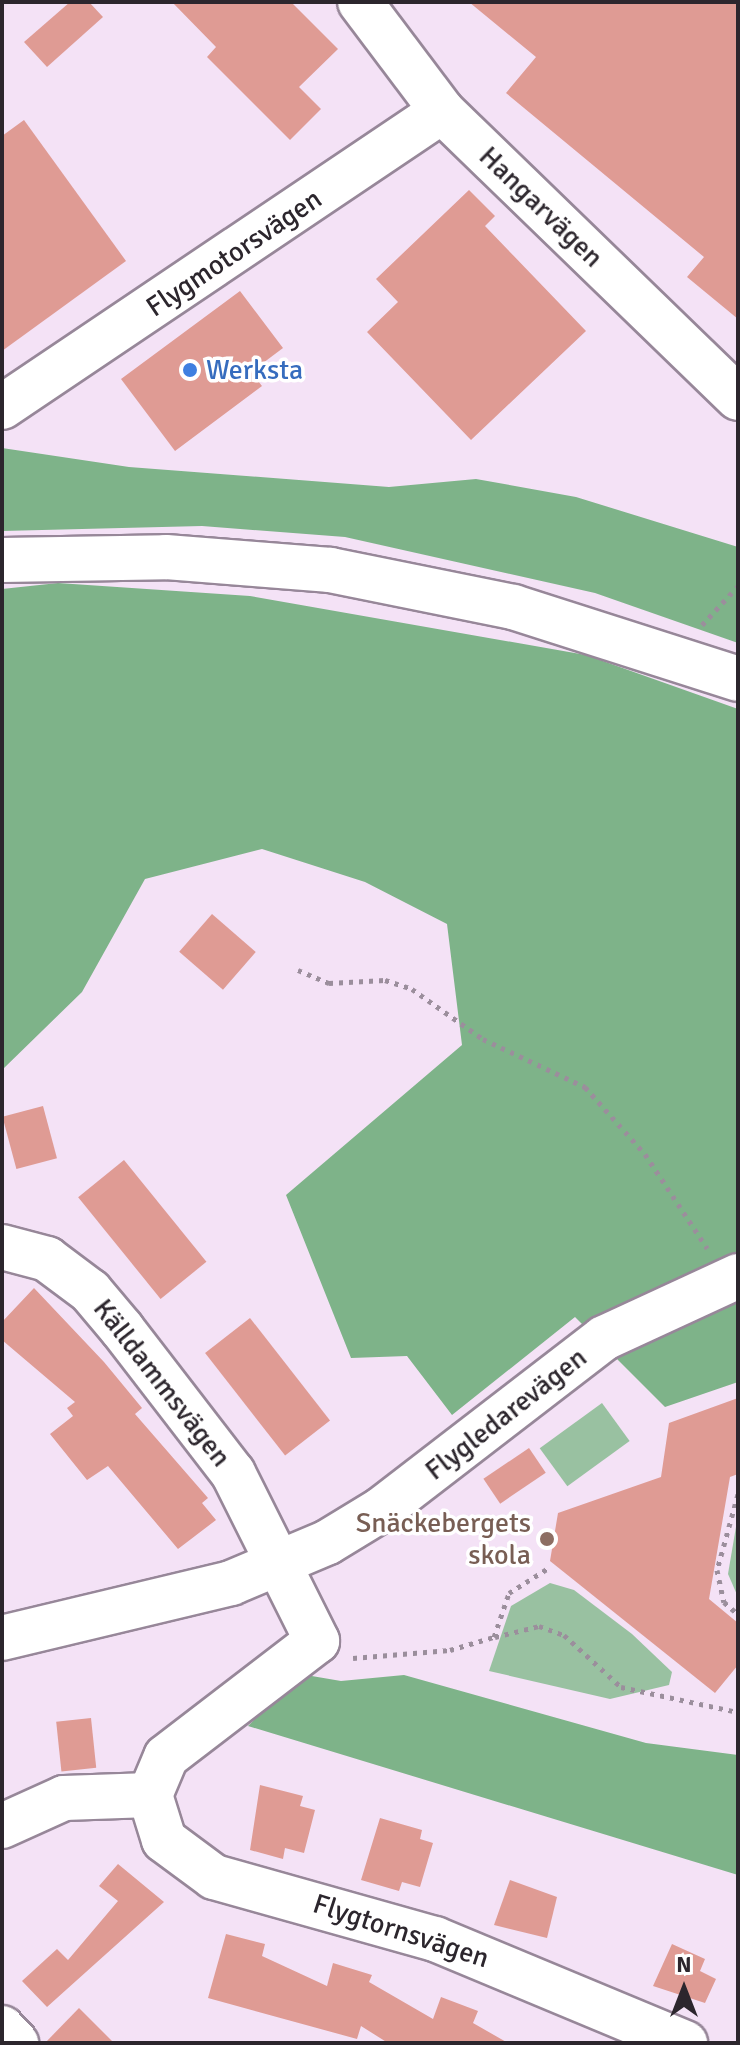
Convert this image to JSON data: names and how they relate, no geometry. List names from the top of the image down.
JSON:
{
  "streets": {
    "street": [
      "Hangarvägen",
      "Flygmotorsvägen",
      "Källdammsvägen",
      "Flygledarevägen",
      "Flygtornsvägen"
    ]
  },
  "crossings": [
    ["Hangarvägen", "Flygmotorsvägen"],
    ["Källdammsvägen", "Flygledarevägen"]
  ],
  "places": ["Werksta", "Snäckebergets skola"],
  "north": "top"
}
